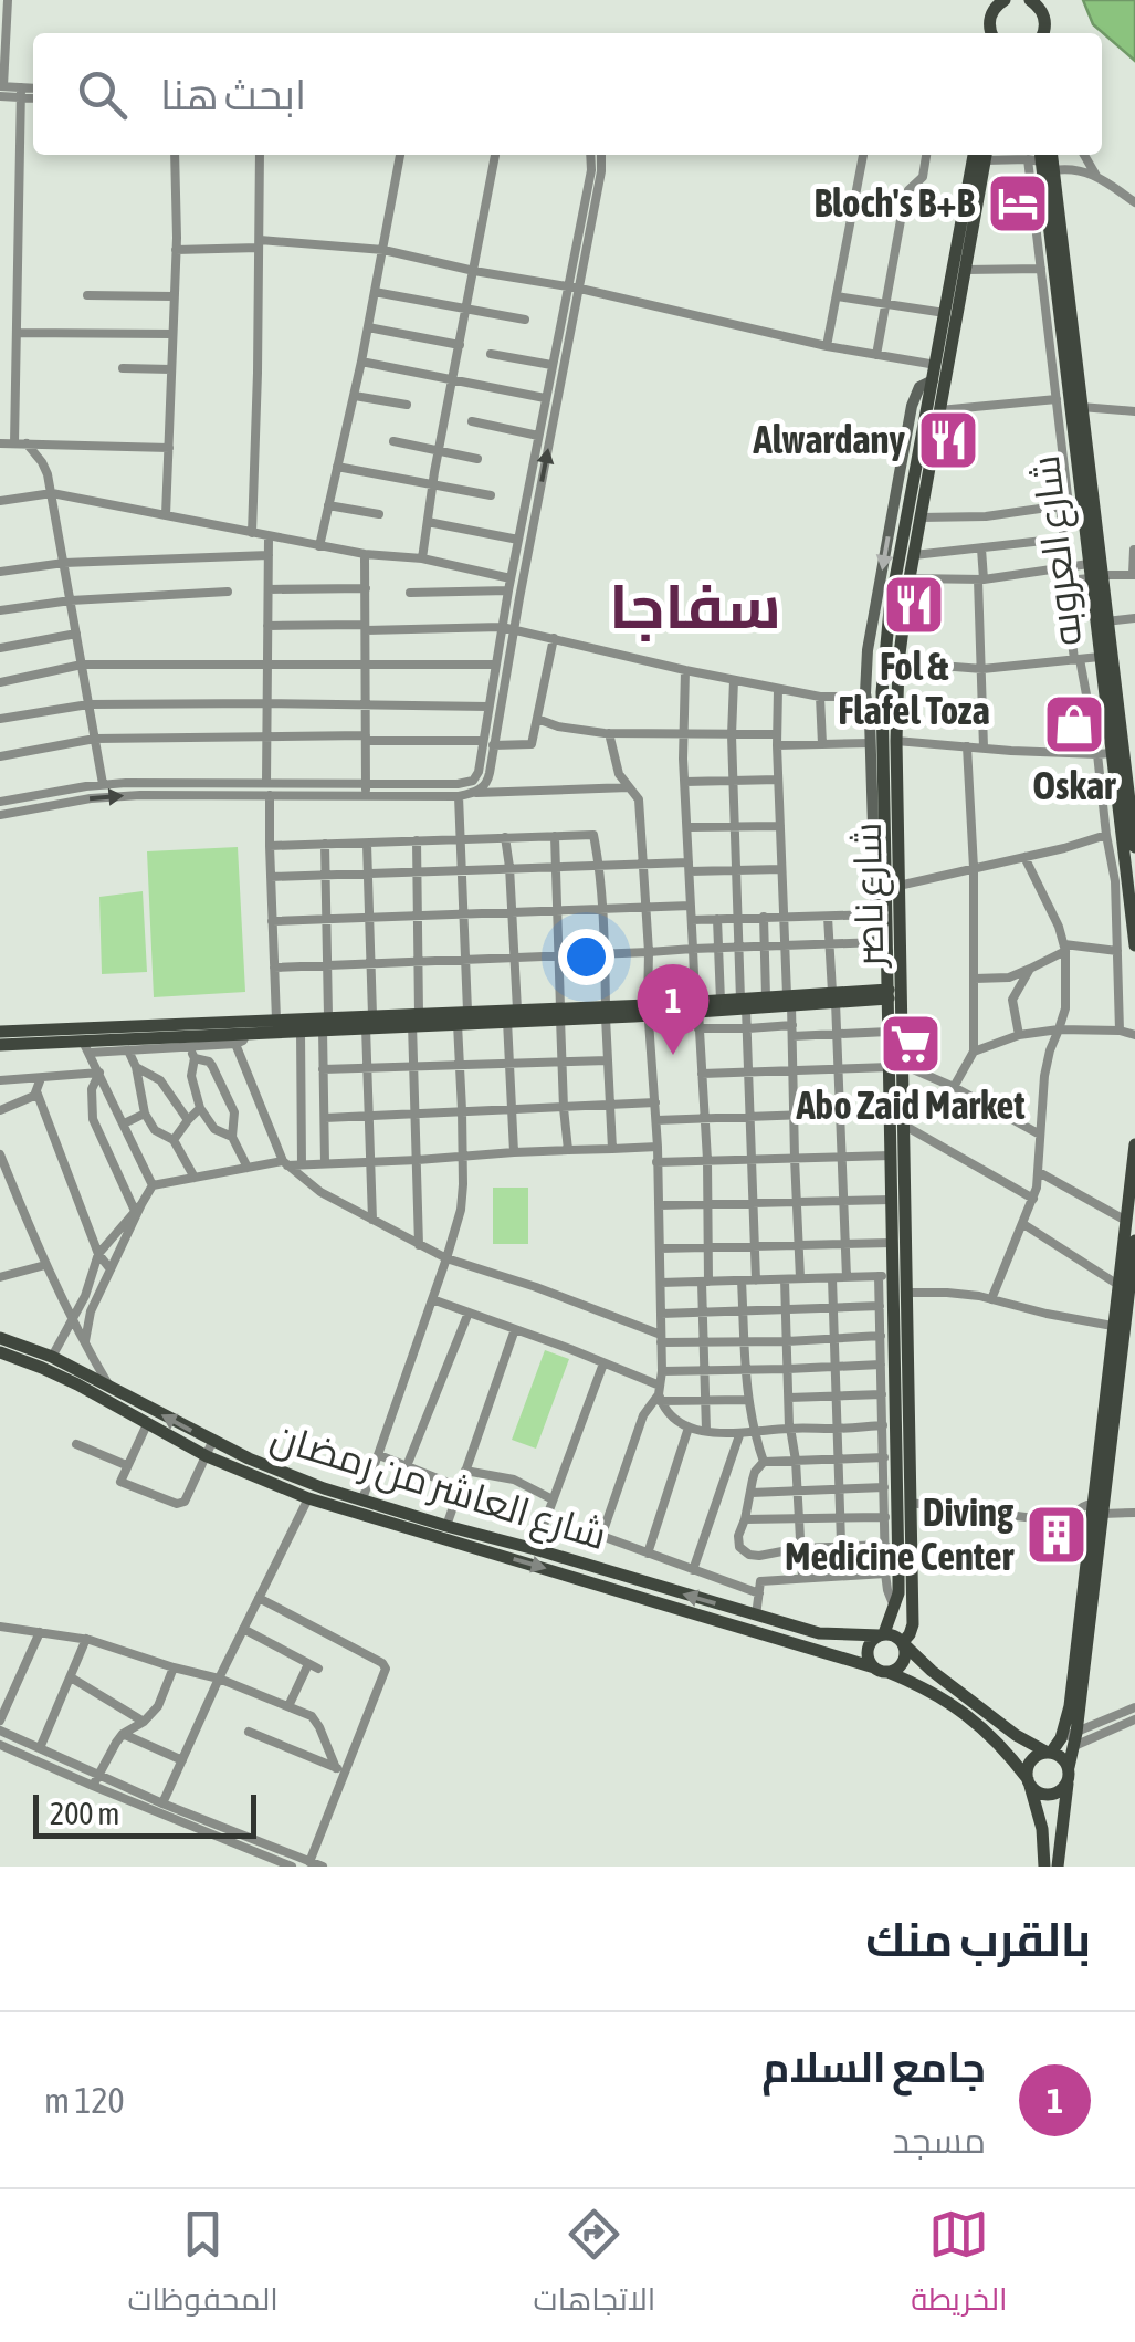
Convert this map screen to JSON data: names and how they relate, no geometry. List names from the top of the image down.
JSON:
{
  "streets": {
    "main road": ["شارع العروبه", "شارع ناصر", "شارع العاشر من رمضان"]
  },
  "crossings": [
    ["شارع ناصر", "شارع العاشر من رمضان"]
  ],
  "districts": ["سفاجا"],
  "places": {
    "hotel": ["Bloch's B+B"],
    "restaurant": ["Alwardany", "Fol & Flafel Toza"],
    "shop": ["Oskar"],
    "supermarket": ["Abo Zaid Market"],
    "building": ["Diving Medicine Center"]
  },
  "scale_bar": "200 m",
  "page": {
    "search": "ابحث هنا",
    "pins": "1",
    "scale": "200 m",
    "heading": "بالقرب منك",
    "list": [
      {
        "mark": "1",
        "name": "جامع السلام",
        "note": "مسجد",
        "value": "120 m"
      }
    ],
    "nav": ["الخريطة", "الاتجاهات", "المحفوظات"]
  }
}
